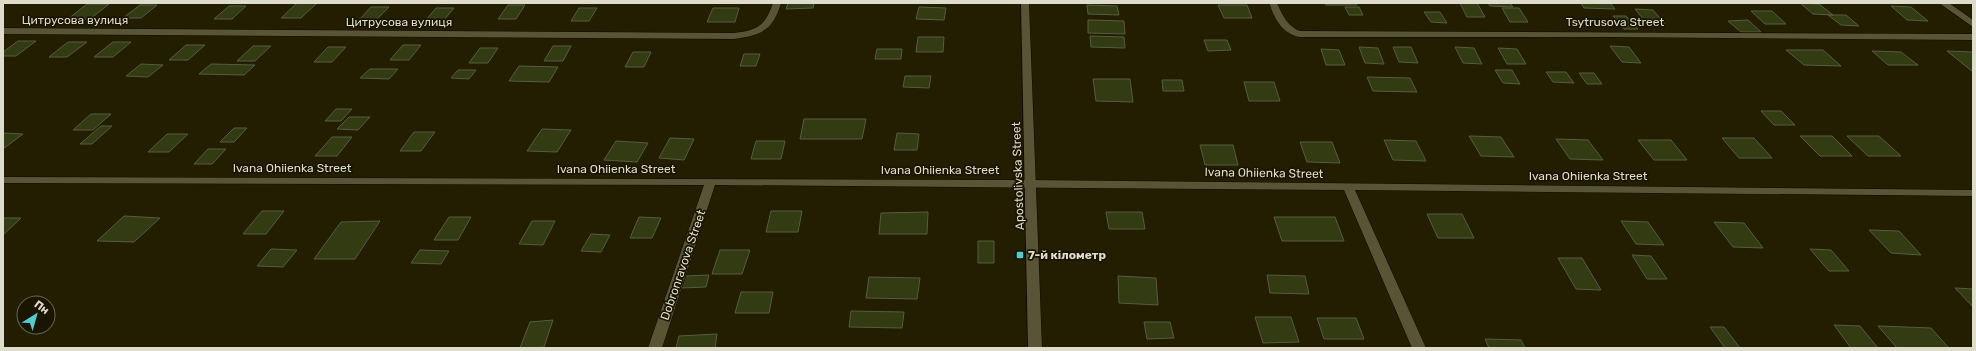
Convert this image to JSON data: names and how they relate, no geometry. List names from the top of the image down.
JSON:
{
  "streets": {
    "street": [
      "Цитрусова вулиця",
      "Tsytrusova Street",
      "Ivana Ohiienka Street",
      "Apostolivska Street",
      "Dobronravova Street"
    ]
  },
  "crossings": [
    ["Ivana Ohiienka Street", "Apostolivska Street"],
    ["Ivana Ohiienka Street", "Dobronravova Street"]
  ],
  "places": {
    "transit": ["7-й кілометр"]
  },
  "north": "top right"
}
